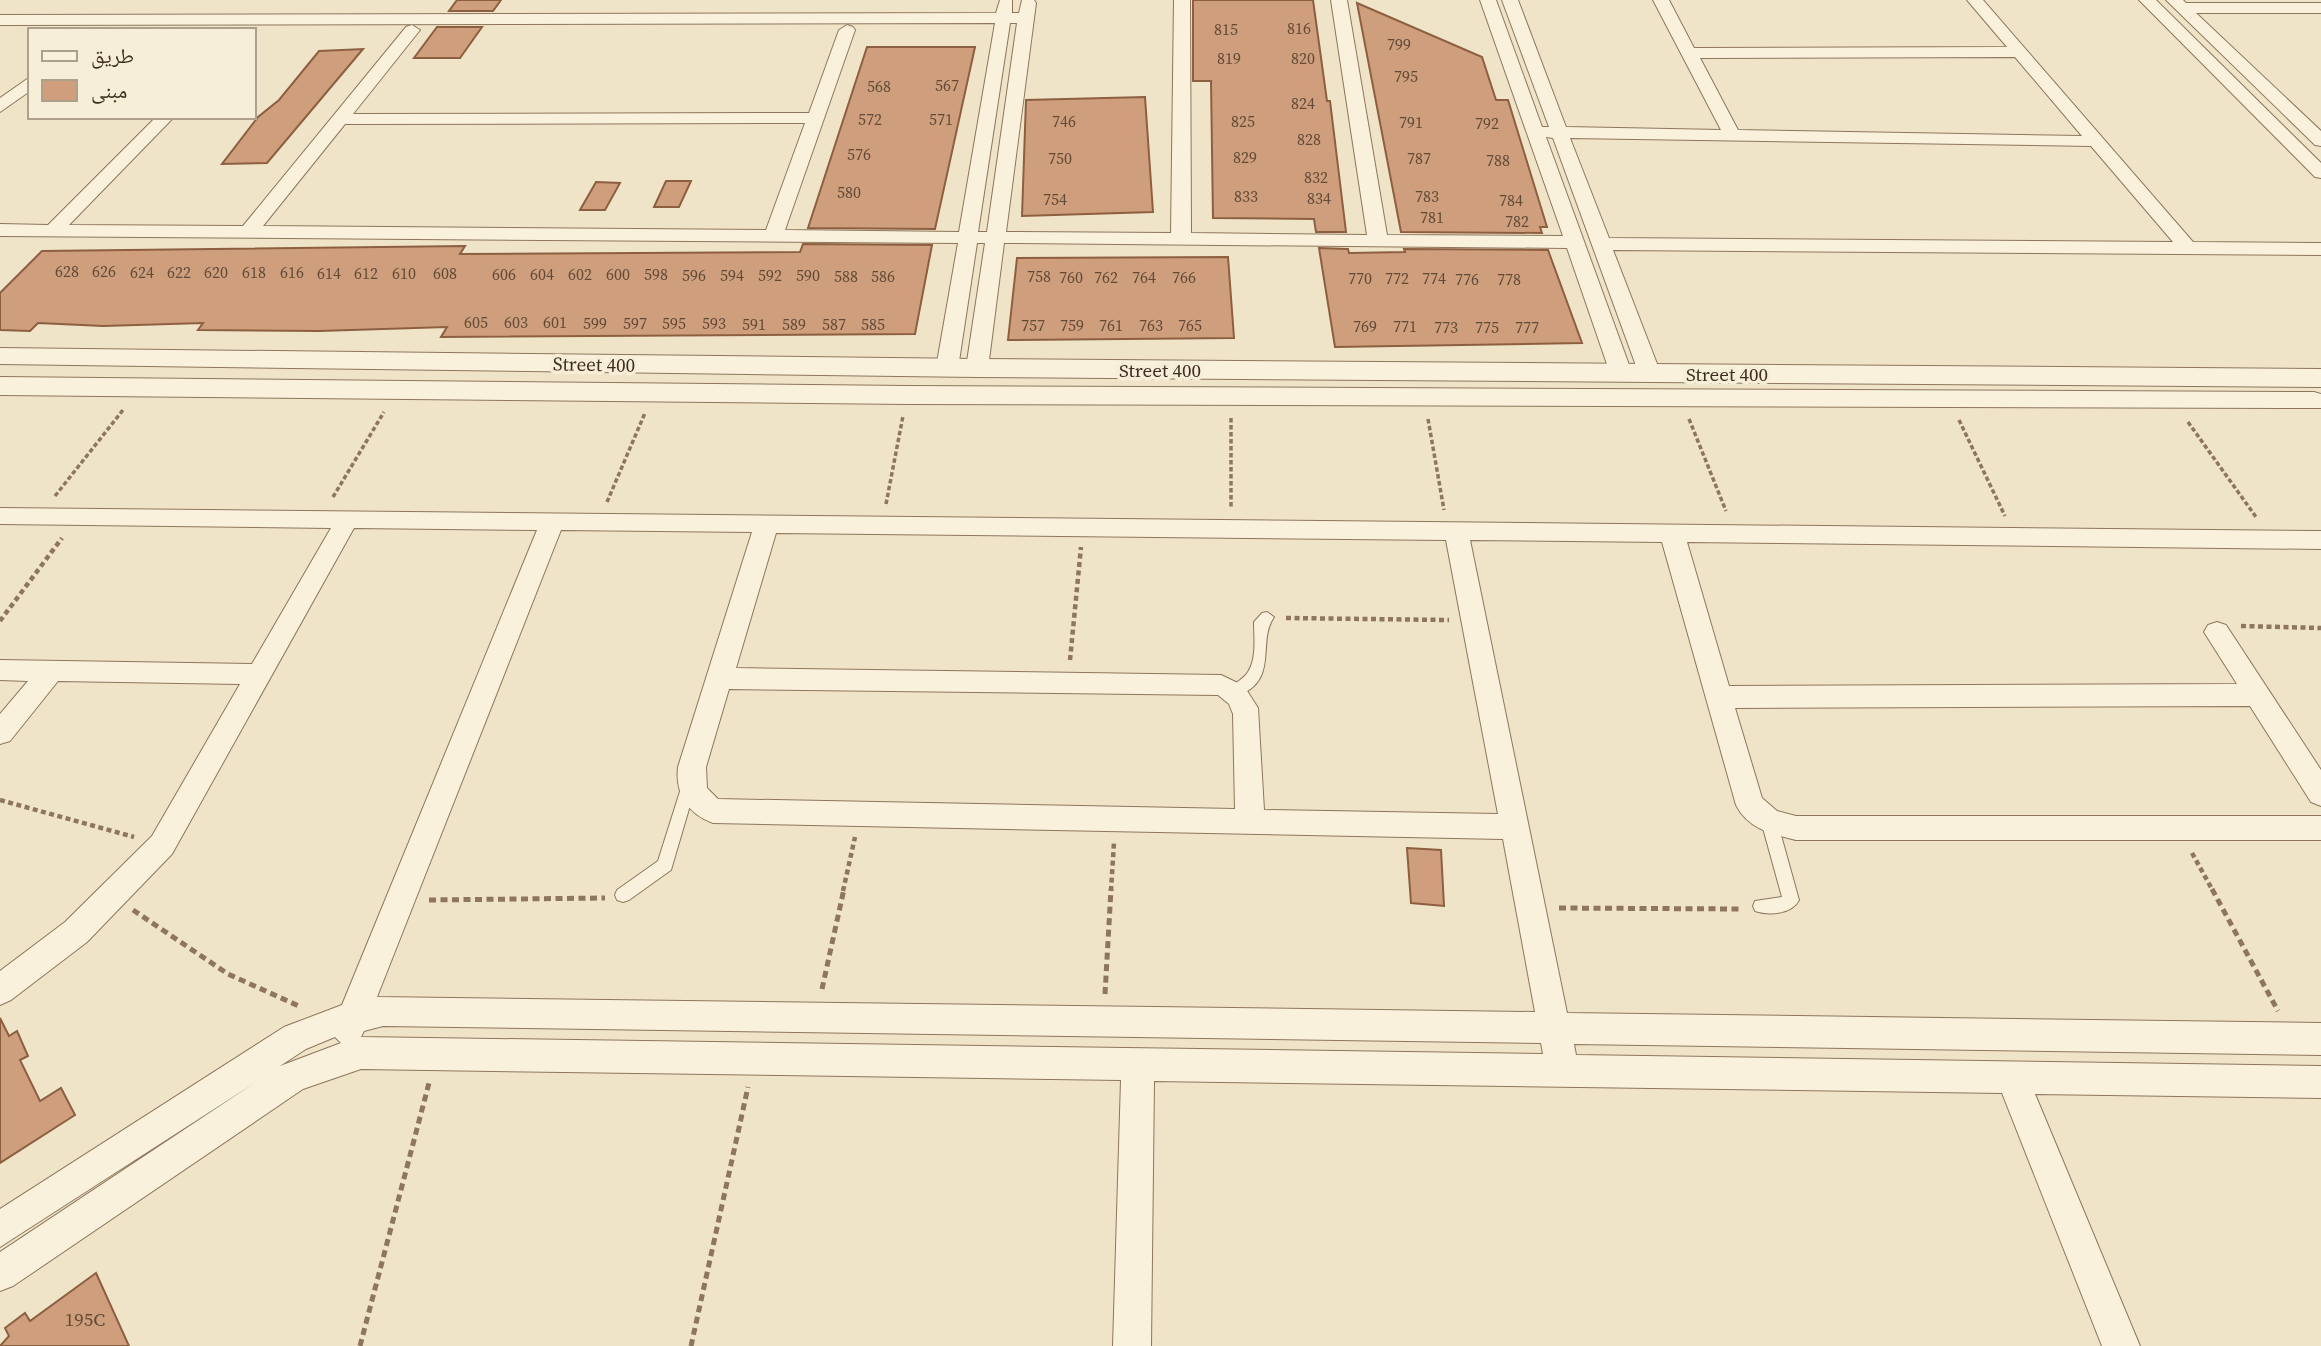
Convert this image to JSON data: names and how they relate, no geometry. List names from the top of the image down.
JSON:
{
  "streets": {
    "street": ["Street 400"]
  },
  "house_numbers": [
    "816",
    "815",
    "799",
    "819",
    "820",
    "795",
    "567",
    "568",
    "824",
    "572",
    "571",
    "746",
    "825",
    "791",
    "792",
    "828",
    "576",
    "829",
    "750",
    "787",
    "788",
    "832",
    "580",
    "833",
    "783",
    "834",
    "754",
    "784",
    "781",
    "782",
    "628",
    "626",
    "624",
    "622",
    "620",
    "618",
    "616",
    "614",
    "612",
    "610",
    "608",
    "606",
    "604",
    "602",
    "600",
    "598",
    "596",
    "594",
    "592",
    "590",
    "588",
    "586",
    "758",
    "760",
    "762",
    "764",
    "766",
    "770",
    "772",
    "774",
    "776",
    "778",
    "605",
    "603",
    "601",
    "599",
    "597",
    "595",
    "593",
    "591",
    "589",
    "587",
    "585",
    "757",
    "759",
    "761",
    "763",
    "765",
    "769",
    "771",
    "773",
    "775",
    "777",
    "195C"
  ],
  "legend": ["طريق", "مبنى"]
}
